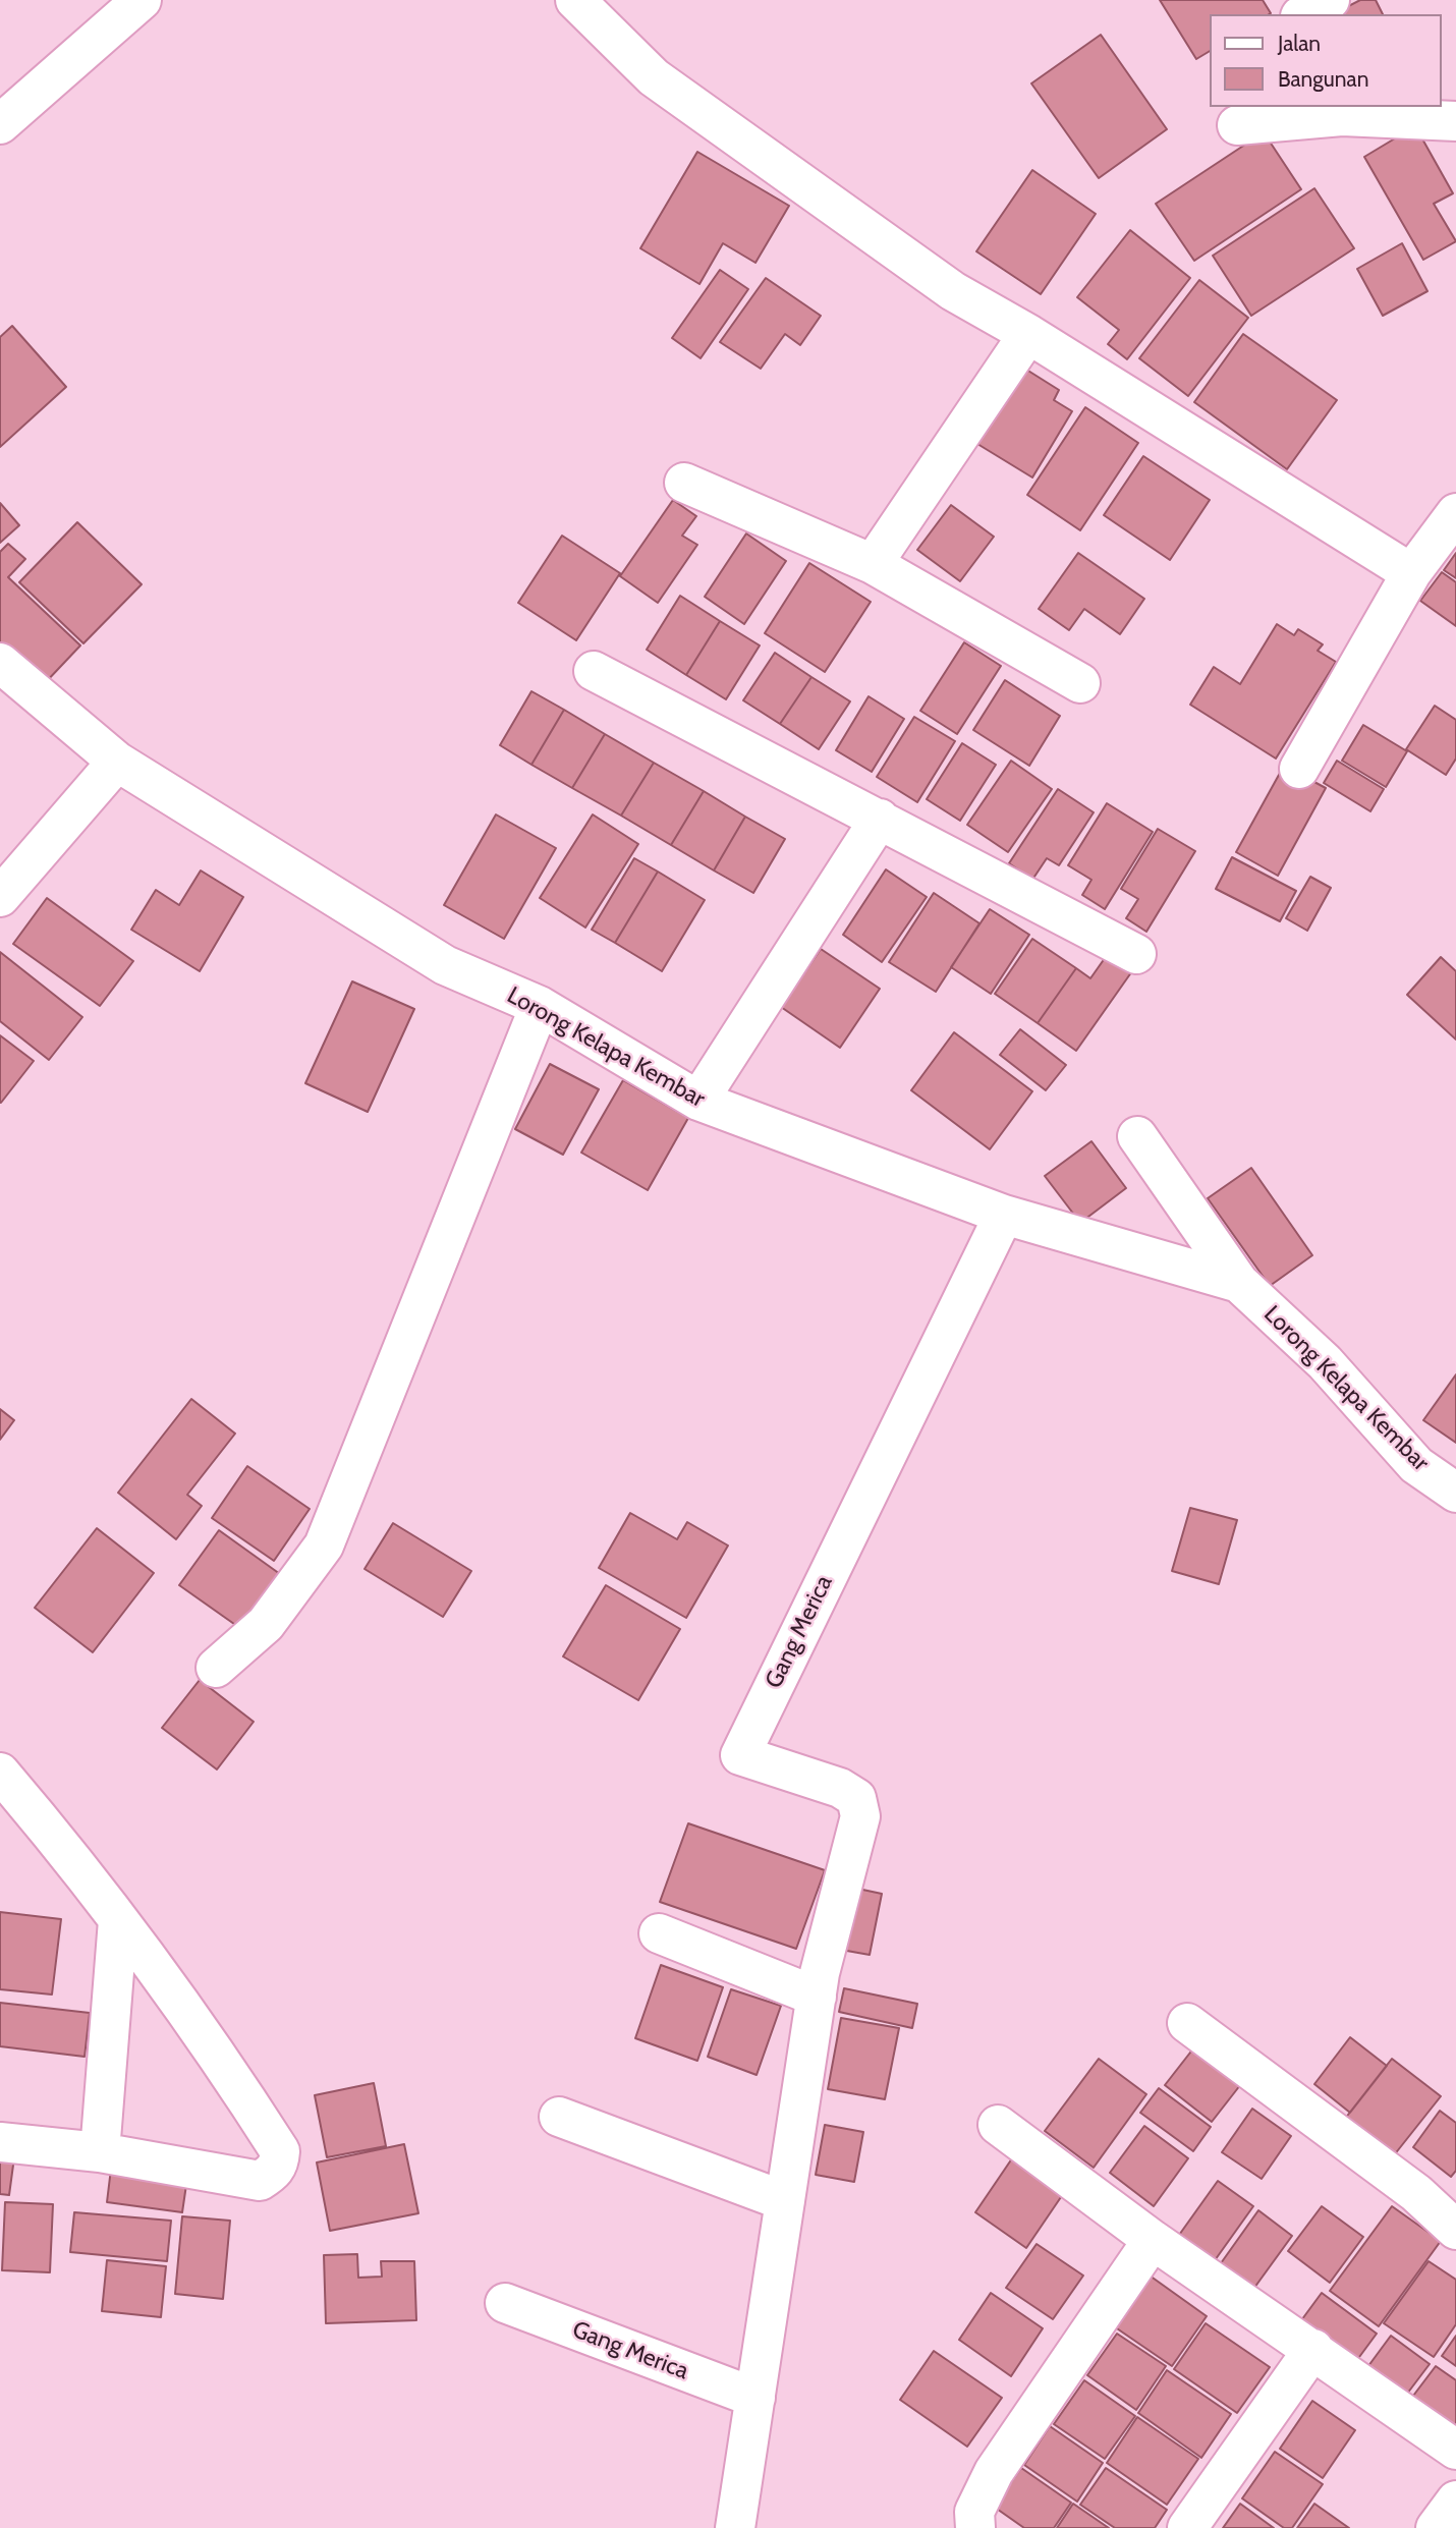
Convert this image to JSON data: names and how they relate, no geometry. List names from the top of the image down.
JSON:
{
  "streets": {
    "street": ["Lorong Kelapa Kembar", "Gang Merica"]
  },
  "crossings": [
    ["Lorong Kelapa Kembar", "Gang Merica"]
  ],
  "legend": ["Jalan", "Bangunan"]
}
